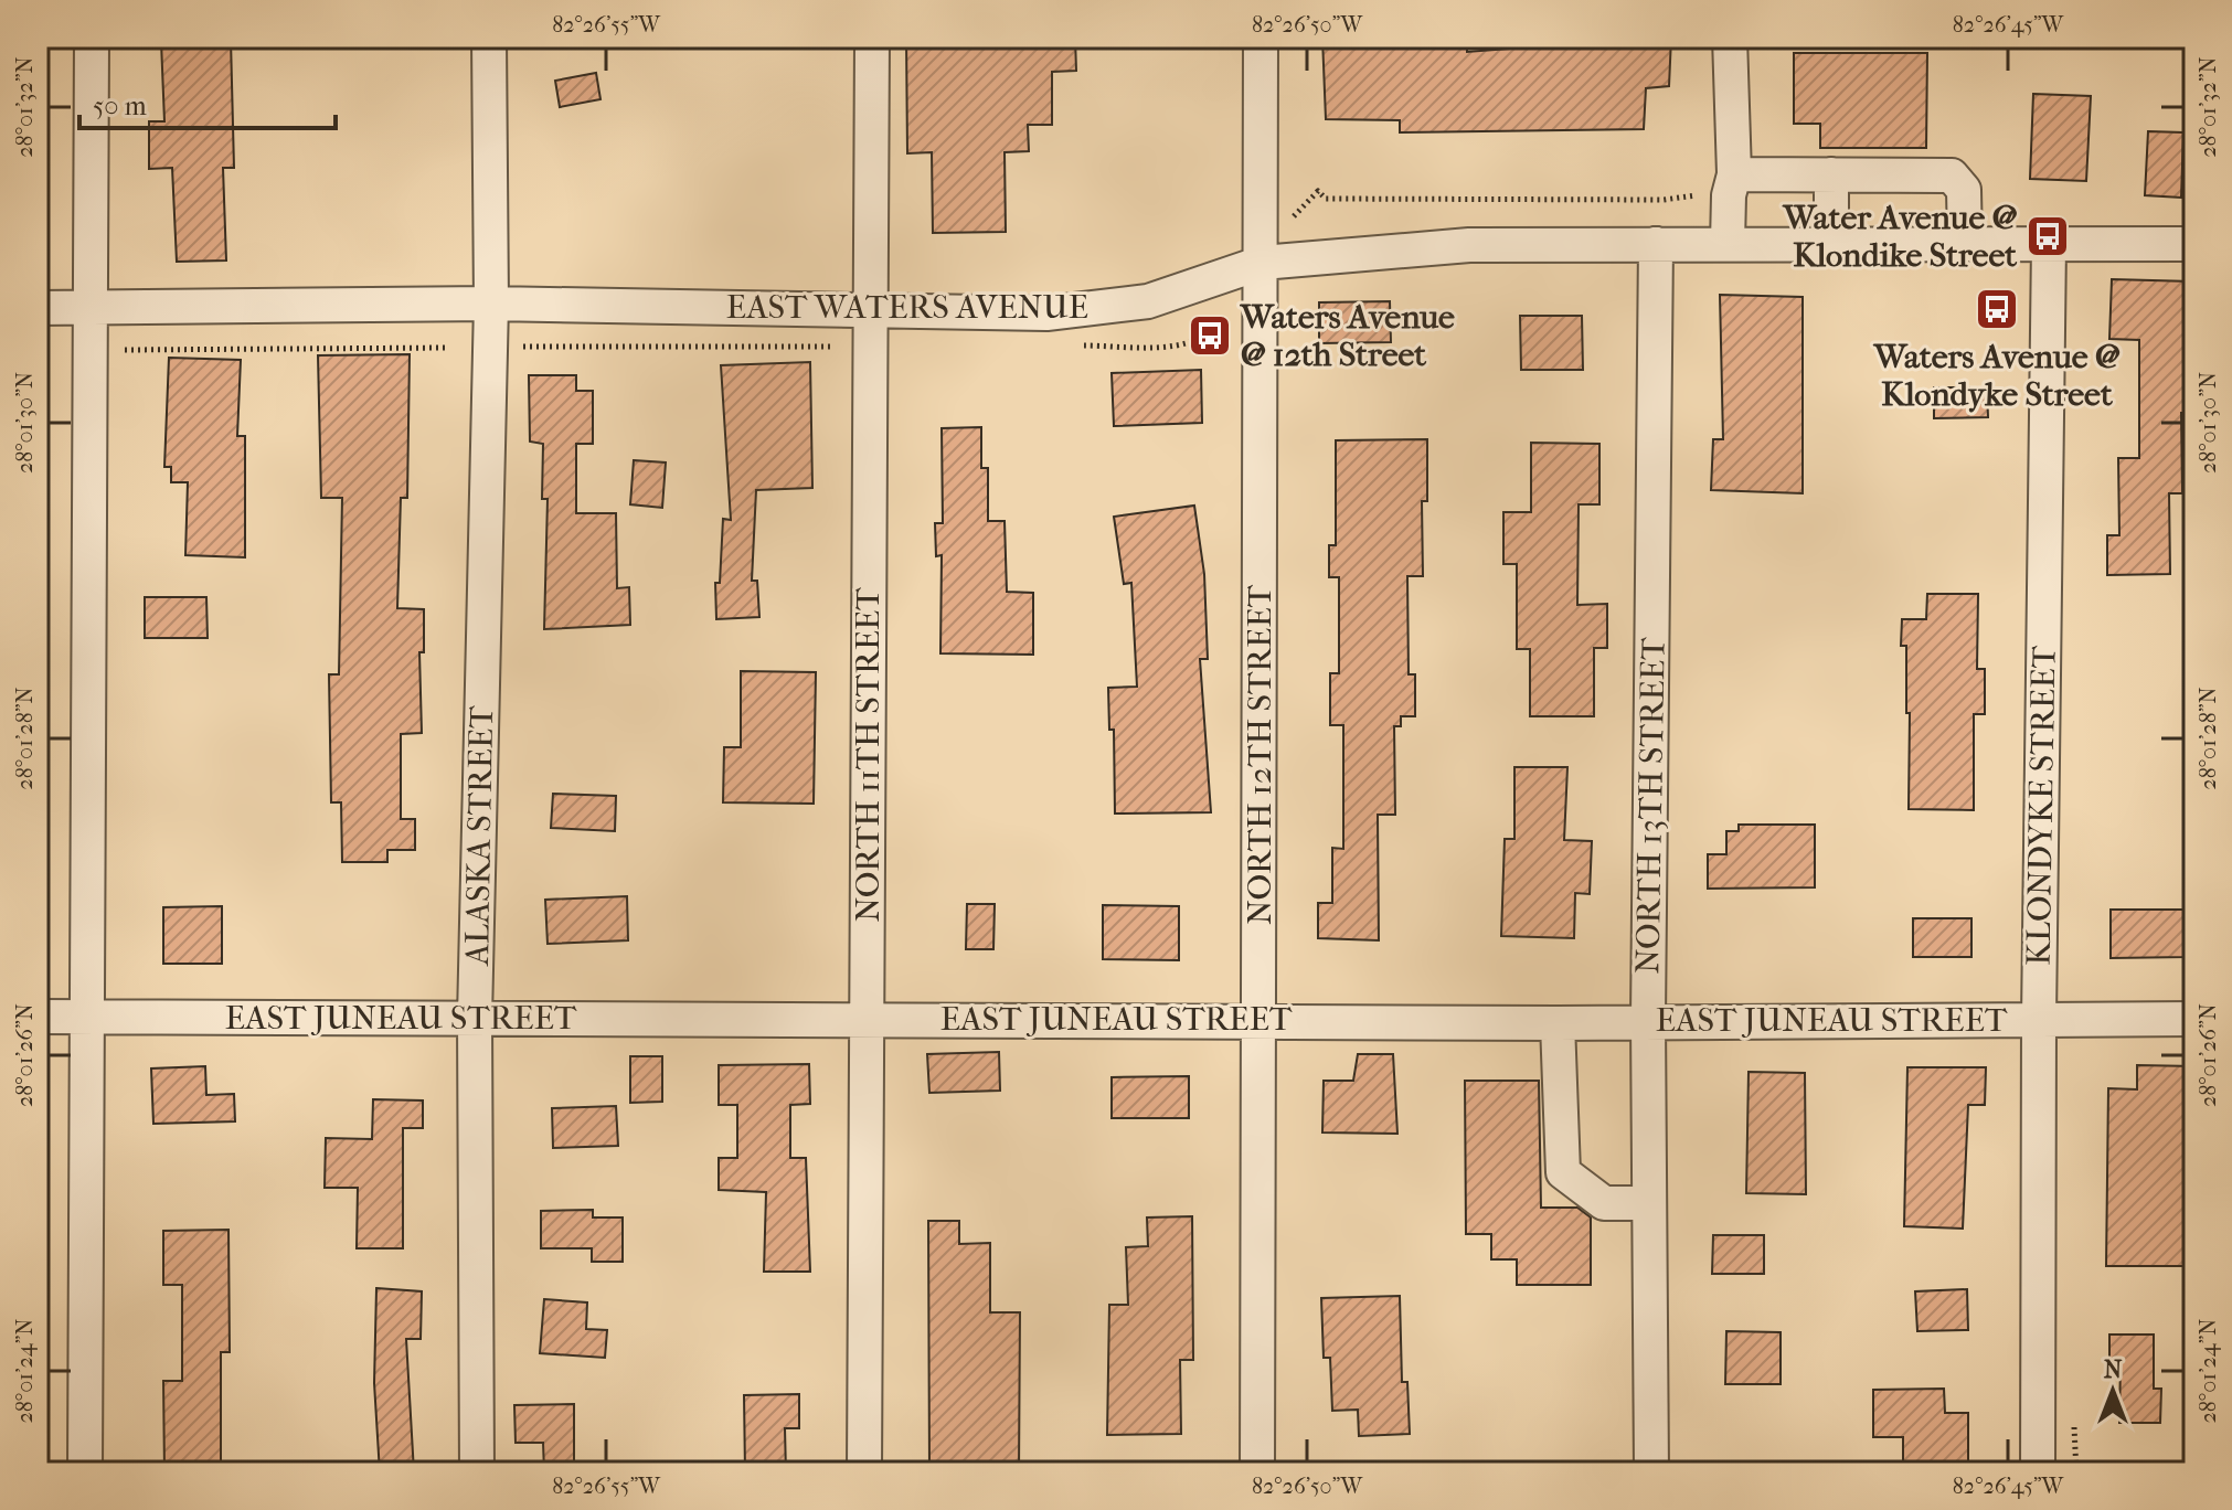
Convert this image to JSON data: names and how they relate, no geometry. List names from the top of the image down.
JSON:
{
  "streets": {
    "street": [
      "EAST WATERS AVENUE",
      "NORTH 11TH STREET",
      "NORTH 12TH STREET",
      "NORTH 13TH STREET",
      "KLONDYKE STREET",
      "ALASKA STREET",
      "EAST JUNEAU STREET"
    ]
  },
  "crossings": [
    ["EAST WATERS AVENUE", "NORTH 11TH STREET"],
    ["EAST WATERS AVENUE", "NORTH 12TH STREET"],
    ["EAST WATERS AVENUE", "NORTH 13TH STREET"],
    ["EAST WATERS AVENUE", "KLONDYKE STREET"],
    ["EAST WATERS AVENUE", "ALASKA STREET"],
    ["NORTH 11TH STREET", "EAST JUNEAU STREET"],
    ["NORTH 12TH STREET", "EAST JUNEAU STREET"],
    ["NORTH 13TH STREET", "EAST JUNEAU STREET"],
    ["KLONDYKE STREET", "EAST JUNEAU STREET"],
    ["ALASKA STREET", "EAST JUNEAU STREET"]
  ],
  "places": {
    "bus stop": ["Water Avenue @ Klondike Street", "Waters Avenue @ Klondyke Street", "Waters Avenue @ 12th Street"]
  },
  "scale_bar": "50 m",
  "north": "top",
  "coordinates": [
    "82°26'55\"W",
    "82°26'50\"W",
    "82°26'45\"W",
    "28°01'32\"N",
    "28°01'30\"N",
    "28°01'28\"N",
    "28°01'26\"N",
    "28°01'24\"N"
  ]
}
